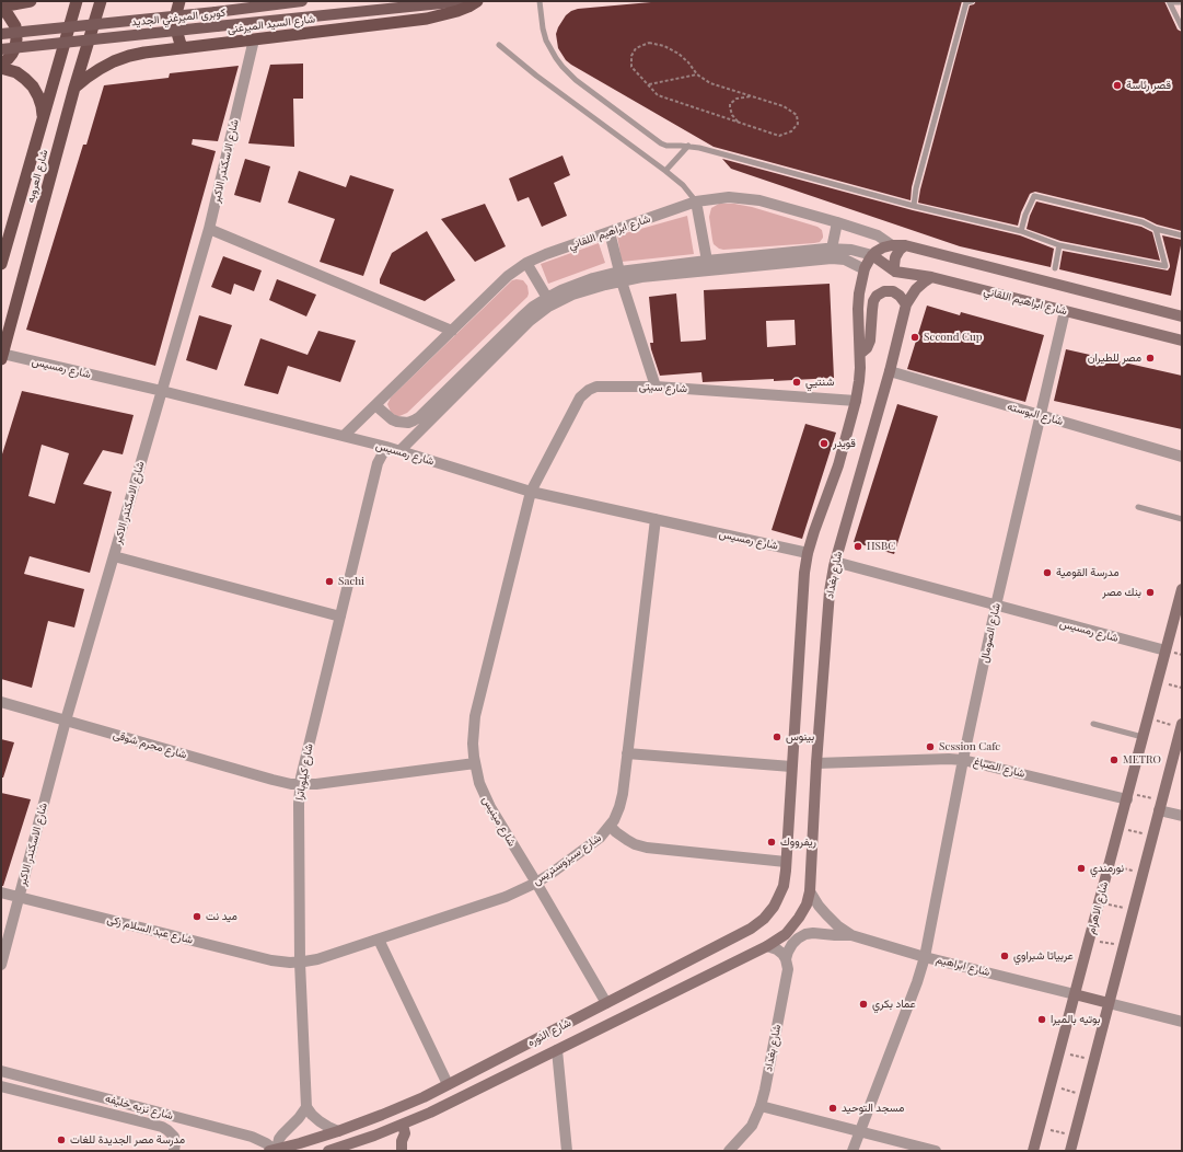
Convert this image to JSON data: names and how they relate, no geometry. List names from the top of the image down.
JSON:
{
  "streets": {
    "highway": ["شارع السيد الميرغنى", "شارع العروبه"],
    "main road": [
      "كوبرى الميرغني الجديد",
      "شارع ابراهيم اللقاني",
      "شارع بغداد",
      "شارع الاهرام",
      "شارع الثوره"
    ],
    "street": [
      "شارع الاسكندر الاكبر",
      "شارع رمسيس",
      "شارع سيتى",
      "شارع البوسته",
      "شارع الصومال",
      "شارع محرم شوقى",
      "شارع الصباغ",
      "شارع كيلوباترا",
      "شارع مينيس",
      "شارع سيزوستريس",
      "شارع عبد السلام زكى",
      "شارع ابراهيم",
      "شارع نزيه خليفه"
    ]
  },
  "crossings": [
    ["شارع السيد الميرغنى", "شارع الاسكندر الاكبر"],
    ["شارع السيد الميرغنى", "شارع العروبه"],
    ["شارع الاسكندر الاكبر", "شارع رمسيس"],
    ["شارع الاسكندر الاكبر", "شارع محرم شوقى"],
    ["شارع الاسكندر الاكبر", "شارع عبد السلام زكى"],
    ["شارع العروبه", "شارع رمسيس"],
    ["شارع ابراهيم اللقاني", "شارع رمسيس"],
    ["شارع ابراهيم اللقاني", "شارع بغداد"],
    ["شارع ابراهيم اللقاني", "شارع الصومال"],
    ["شارع رمسيس", "شارع سيتى"],
    ["شارع رمسيس", "شارع بغداد"],
    ["شارع رمسيس", "شارع الصومال"],
    ["شارع رمسيس", "شارع كيلوباترا"],
    ["شارع رمسيس", "شارع مينيس"],
    ["شارع رمسيس", "شارع سيزوستريس"],
    ["شارع رمسيس", "شارع الاهرام"],
    ["شارع سيتى", "شارع مينيس"],
    ["شارع البوسته", "شارع بغداد"],
    ["شارع البوسته", "شارع الصومال"],
    ["شارع بغداد", "شارع الصباغ"],
    ["شارع بغداد", "شارع ابراهيم"],
    ["شارع بغداد", "شارع الثوره"],
    ["شارع الصومال", "شارع الصباغ"],
    ["شارع الصومال", "شارع ابراهيم"],
    ["شارع محرم شوقى", "شارع كيلوباترا"],
    ["شارع محرم شوقى", "شارع مينيس"],
    ["شارع الصباغ", "شارع الاهرام"],
    ["شارع كيلوباترا", "شارع سيزوستريس"],
    ["شارع كيلوباترا", "شارع عبد السلام زكى"],
    ["شارع مينيس", "شارع سيزوستريس"],
    ["شارع مينيس", "شارع الثوره"],
    ["شارع سيزوستريس", "شارع عبد السلام زكى"],
    ["شارع الاهرام", "شارع ابراهيم"],
    ["شارع ابراهيم", "شارع الثوره"],
    ["شارع الثوره", "شارع نزيه خليفه"]
  ],
  "places": [
    "قصر رئاسة",
    "Second Cup",
    "مصر للطيران",
    "شنتيي",
    "قويدر",
    "HSBC",
    "مدرسة القومية",
    "Sachi",
    "بنك مصر",
    "بينوس",
    "Session Cafe",
    "METRO",
    "ريفرووك",
    "نورمندي",
    "ميد نت",
    "عربياتا شبراوي",
    "عماد بكري",
    "بوتيه بالميرا",
    "مسجد التوحيد",
    "مدرسة مصر الجديدة للغات"
  ]
}
